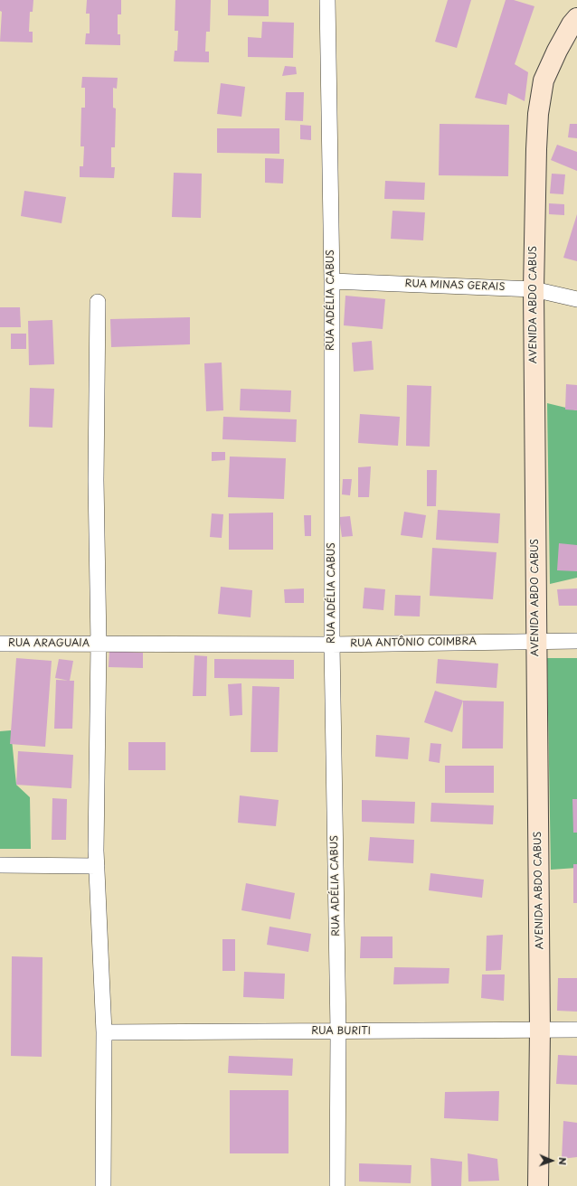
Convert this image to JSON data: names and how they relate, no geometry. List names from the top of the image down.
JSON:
{
  "streets": {
    "main road": ["AVENIDA ABDO CABUS"],
    "street": [
      "RUA MINAS GERAIS",
      "RUA ADÉLIA CABUS",
      "RUA ANTÔNIO COIMBRA",
      "RUA ARAGUAIA",
      "RUA BURITI"
    ]
  },
  "crossings": [
    ["RUA MINAS GERAIS", "RUA ADÉLIA CABUS"],
    ["RUA MINAS GERAIS", "AVENIDA ABDO CABUS"],
    ["RUA ADÉLIA CABUS", "RUA ANTÔNIO COIMBRA"],
    ["RUA ADÉLIA CABUS", "RUA BURITI"],
    ["AVENIDA ABDO CABUS", "RUA ANTÔNIO COIMBRA"],
    ["AVENIDA ABDO CABUS", "RUA BURITI"],
    ["RUA ANTÔNIO COIMBRA", "RUA ARAGUAIA"]
  ],
  "north": "right"
}
